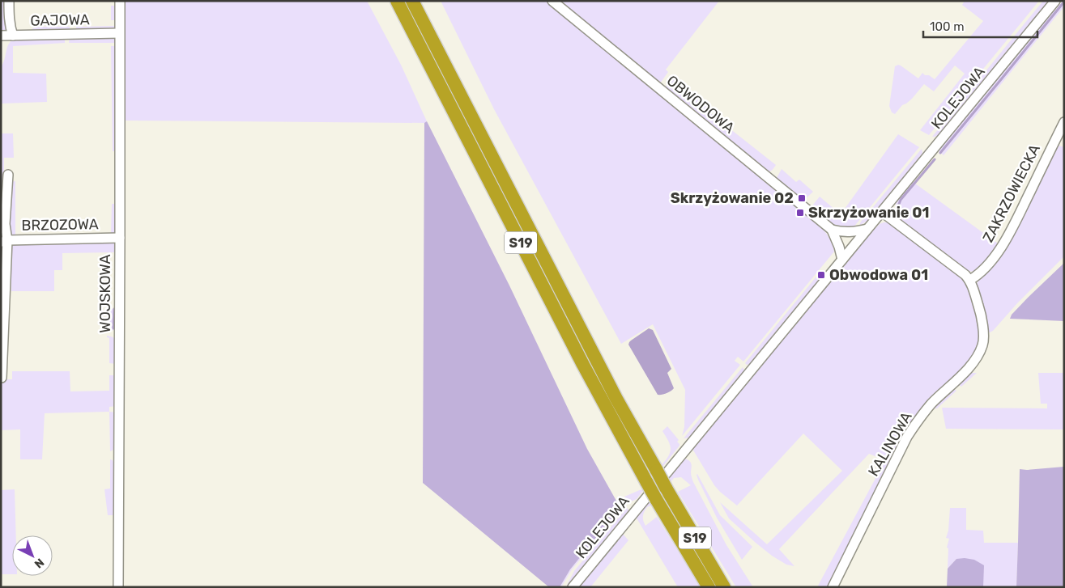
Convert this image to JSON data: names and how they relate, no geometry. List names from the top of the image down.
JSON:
{
  "streets": {
    "highway": ["S19"],
    "street": [
      "GAJOWA",
      "KOLEJOWA",
      "OBWODOWA",
      "ZAKRZOWIECKA",
      "BRZOZOWA",
      "WOJSKOWA",
      "KALINOWA"
    ]
  },
  "crossings": [
    ["GAJOWA", "WOJSKOWA"],
    ["KOLEJOWA", "OBWODOWA"],
    ["KOLEJOWA", "S19"],
    ["ZAKRZOWIECKA", "KALINOWA"],
    ["BRZOZOWA", "WOJSKOWA"]
  ],
  "places": {
    "transit": ["Skrzyżowanie 02", "Skrzyżowanie 01", "Obwodowa 01"]
  },
  "scale_bar": "100 m",
  "north": "bottom right"
}
